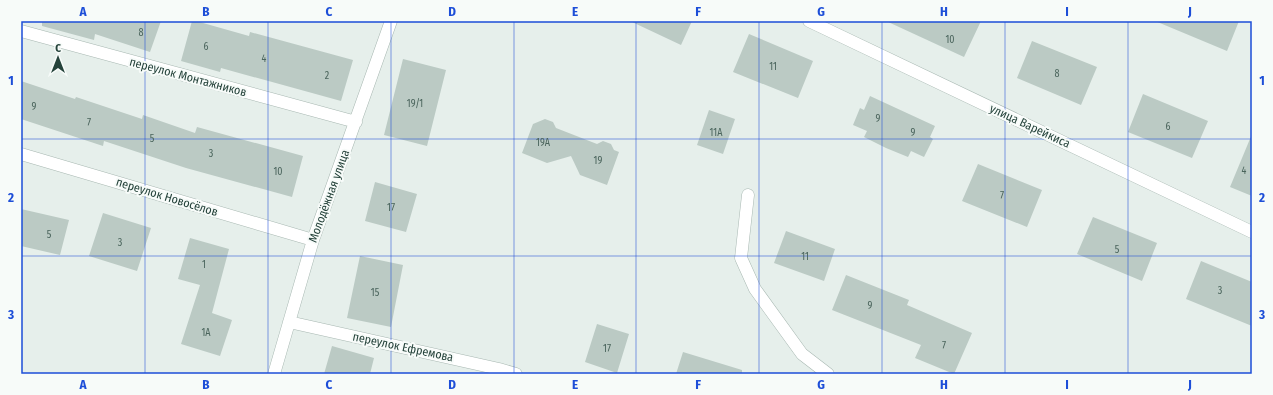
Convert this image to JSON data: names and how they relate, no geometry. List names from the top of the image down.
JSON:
{
  "streets": {
    "street": [
      "переулок Монтажников",
      "улица Варейкиса",
      "Молодёжная улица",
      "переулок Новосёлов",
      "переулок Ефремова"
    ]
  },
  "crossings": [
    ["переулок Монтажников", "Молодёжная улица"],
    ["Молодёжная улица", "переулок Новосёлов"],
    ["Молодёжная улица", "переулок Ефремова"]
  ],
  "house_numbers": [
    "8",
    "10",
    "6",
    "4",
    "11",
    "8",
    "2",
    "19/1",
    "9",
    "9",
    "7",
    "6",
    "11А",
    "9",
    "5",
    "19А",
    "3",
    "19",
    "4",
    "10",
    "7",
    "17",
    "5",
    "3",
    "5",
    "11",
    "1",
    "3",
    "15",
    "9",
    "1А",
    "7",
    "17"
  ],
  "north": "top",
  "grid": {
    "columns": [
      "A",
      "B",
      "C",
      "D",
      "E",
      "F",
      "G",
      "H",
      "I",
      "J"
    ],
    "rows": ["1", "2", "3"]
  }
}
